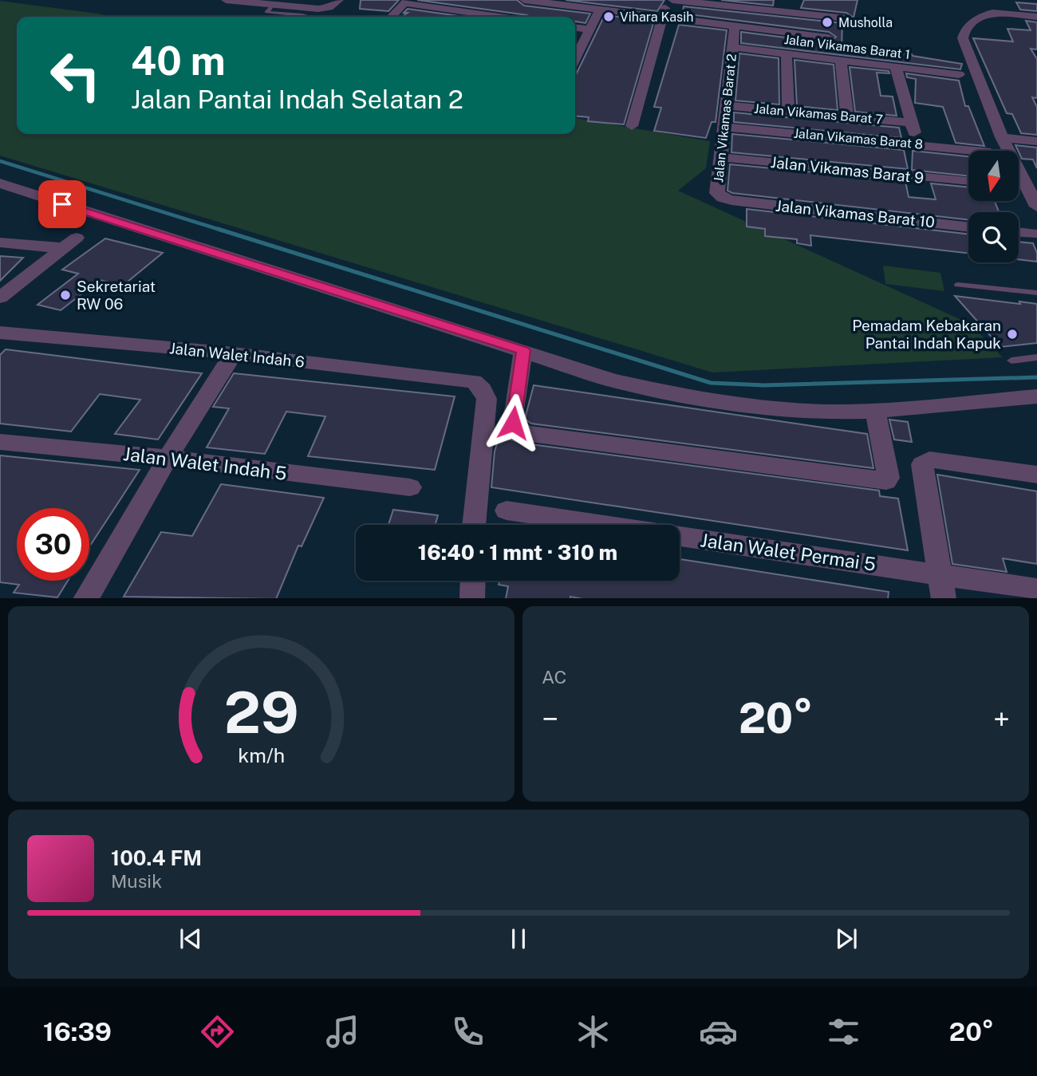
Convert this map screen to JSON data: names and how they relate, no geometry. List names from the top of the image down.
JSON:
{
  "streets": {
    "street": [
      "Jalan Vikamas Barat 1",
      "Jalan Vikamas Barat 7",
      "Jalan Vikamas Barat 2",
      "Jalan Vikamas Barat 8",
      "Jalan Vikamas Barat 9",
      "Jalan Vikamas Barat 10",
      "Jalan Walet Indah 6",
      "Jalan Walet Indah 5",
      "Jalan Walet Permai 5"
    ]
  },
  "crossings": [
    ["Jalan Vikamas Barat 1", "Jalan Vikamas Barat 2"],
    ["Jalan Vikamas Barat 7", "Jalan Vikamas Barat 2"],
    ["Jalan Vikamas Barat 2", "Jalan Vikamas Barat 8"],
    ["Jalan Vikamas Barat 2", "Jalan Vikamas Barat 9"],
    ["Jalan Vikamas Barat 2", "Jalan Vikamas Barat 10"]
  ],
  "places": [
    "Vihara Kasih",
    "Musholla",
    "Sekretariat RW 06",
    "Pemadam Kebakaran Pantai Indah Kapuk"
  ],
  "north": "bottom",
  "page": {
    "turn": ["40 m", "Jalan Pantai Indah Selatan 2"],
    "limit": "30",
    "trip": "16:40 · 1 mnt · 310 m",
    "tile": "AC",
    "heat": ["−", "20°", "+"],
    "song": ["100.4 FM", "Musik"],
    "tabs": ["16:39", "20°"],
    "gauge": ["29", "km/h"]
  }
}
